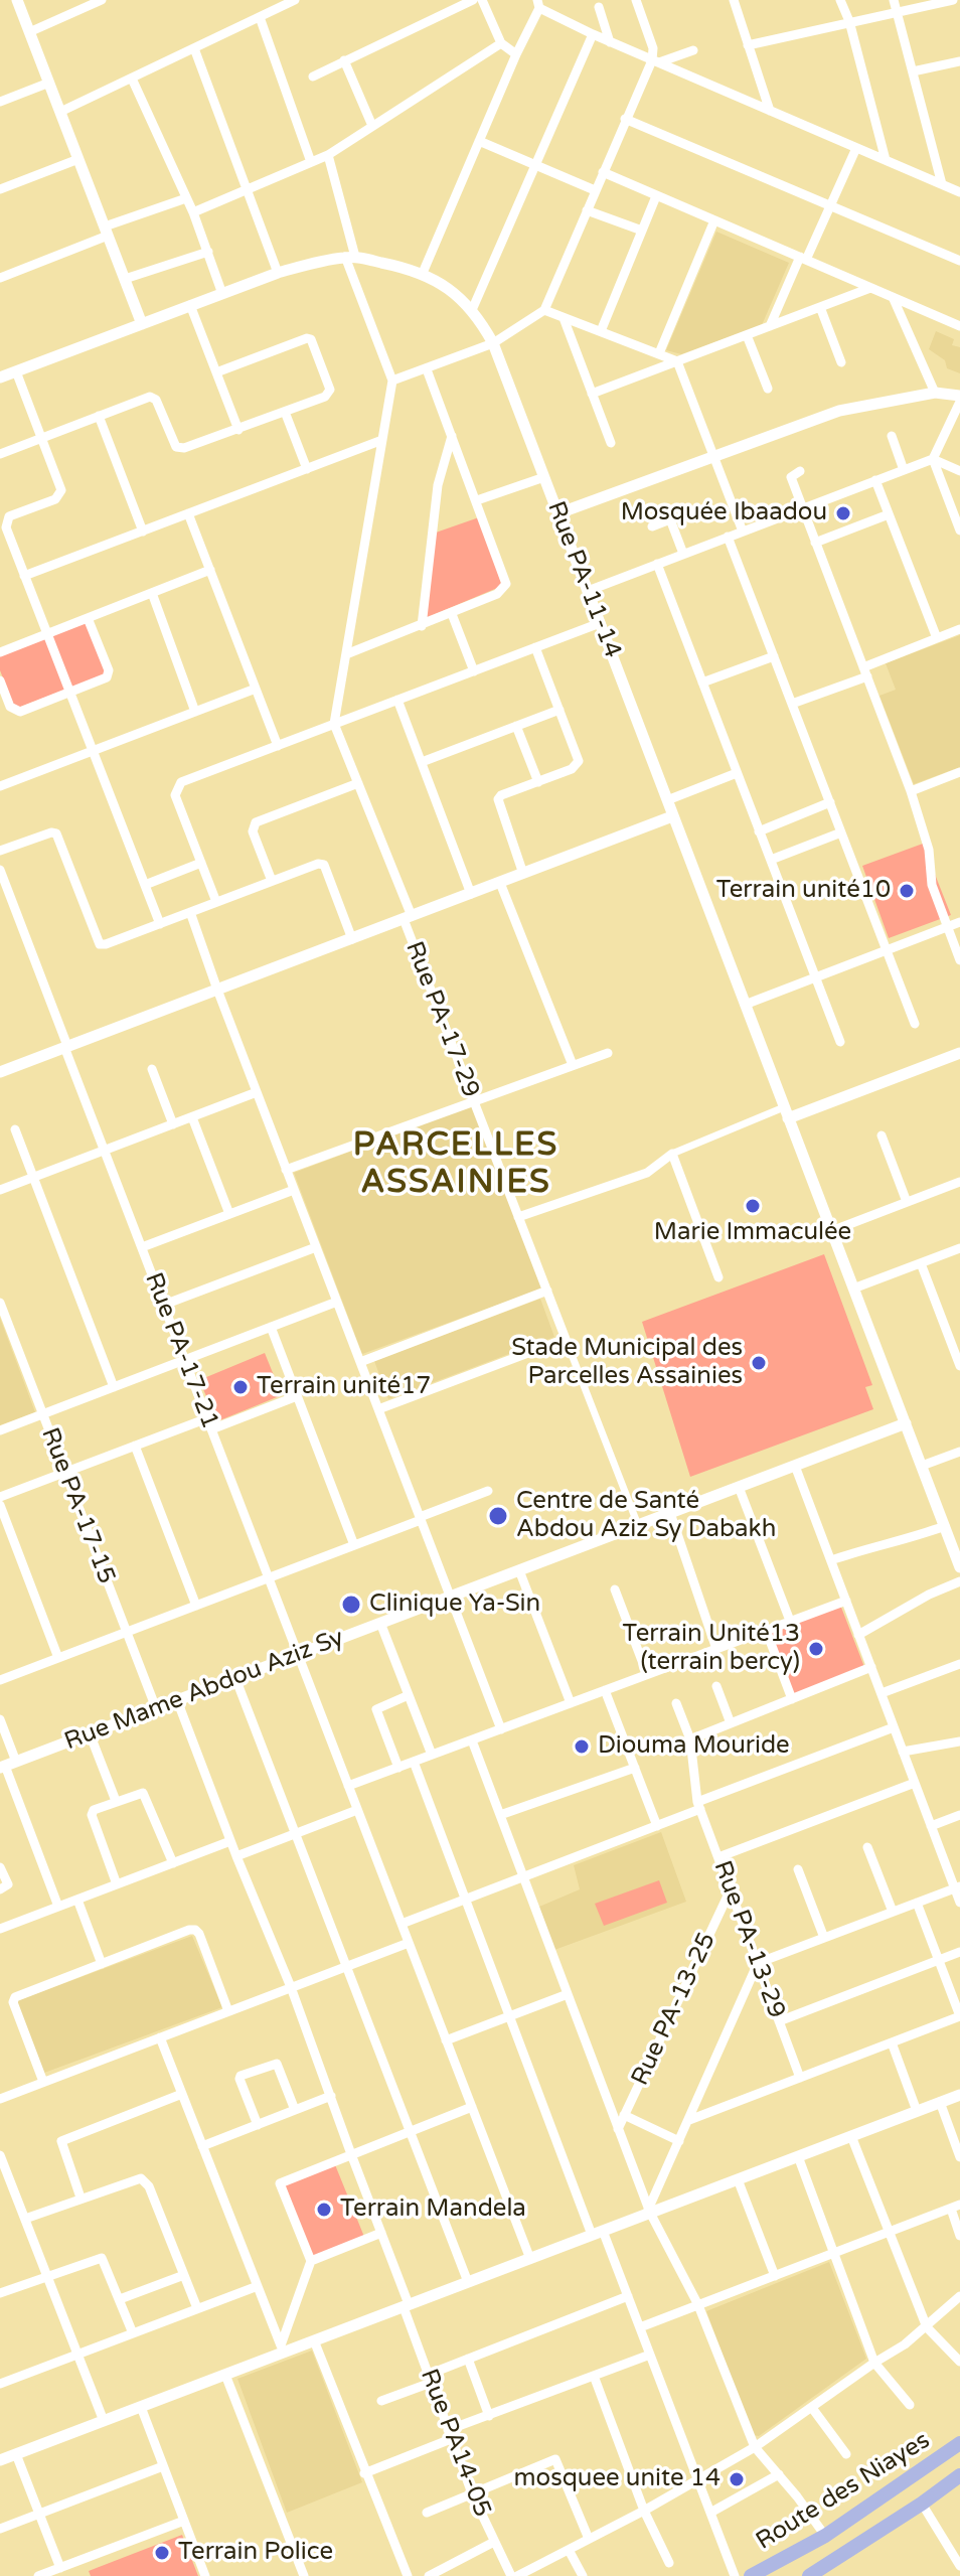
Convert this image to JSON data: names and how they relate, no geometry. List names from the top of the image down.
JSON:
{
  "streets": {
    "main road": ["Route des Niayes"],
    "street": [
      "Rue PA-11-14",
      "Rue PA-17-29",
      "Rue PA-17-21",
      "Rue PA-17-15",
      "Rue Mame Abdou Aziz Sy",
      "Rue PA-13-29",
      "Rue PA-13-25",
      "Rue PA14-05"
    ]
  },
  "crossings": [
    ["Rue PA-11-14", "Rue Mame Abdou Aziz Sy"],
    ["Rue PA-17-29", "Rue Mame Abdou Aziz Sy"],
    ["Rue PA-17-21", "Rue Mame Abdou Aziz Sy"],
    ["Rue PA-17-15", "Rue Mame Abdou Aziz Sy"],
    ["Rue Mame Abdou Aziz Sy", "Rue PA14-05"],
    ["Rue PA-13-29", "Rue PA-13-25"]
  ],
  "districts": ["PARCELLES ASSAINIES"],
  "places": [
    "Mosquée Ibaadou",
    "Terrain unité10",
    "Marie Immaculée",
    "Stade Municipal des Parcelles Assainies",
    "Terrain unité17",
    "Centre de Santé Abdou Aziz Sy Dabakh",
    "Clinique Ya-Sin",
    "Terrain Unité13 (terrain bercy)",
    "Diouma Mouride",
    "Terrain Mandela",
    "mosquee unite 14",
    "Terrain Police"
  ]
}
